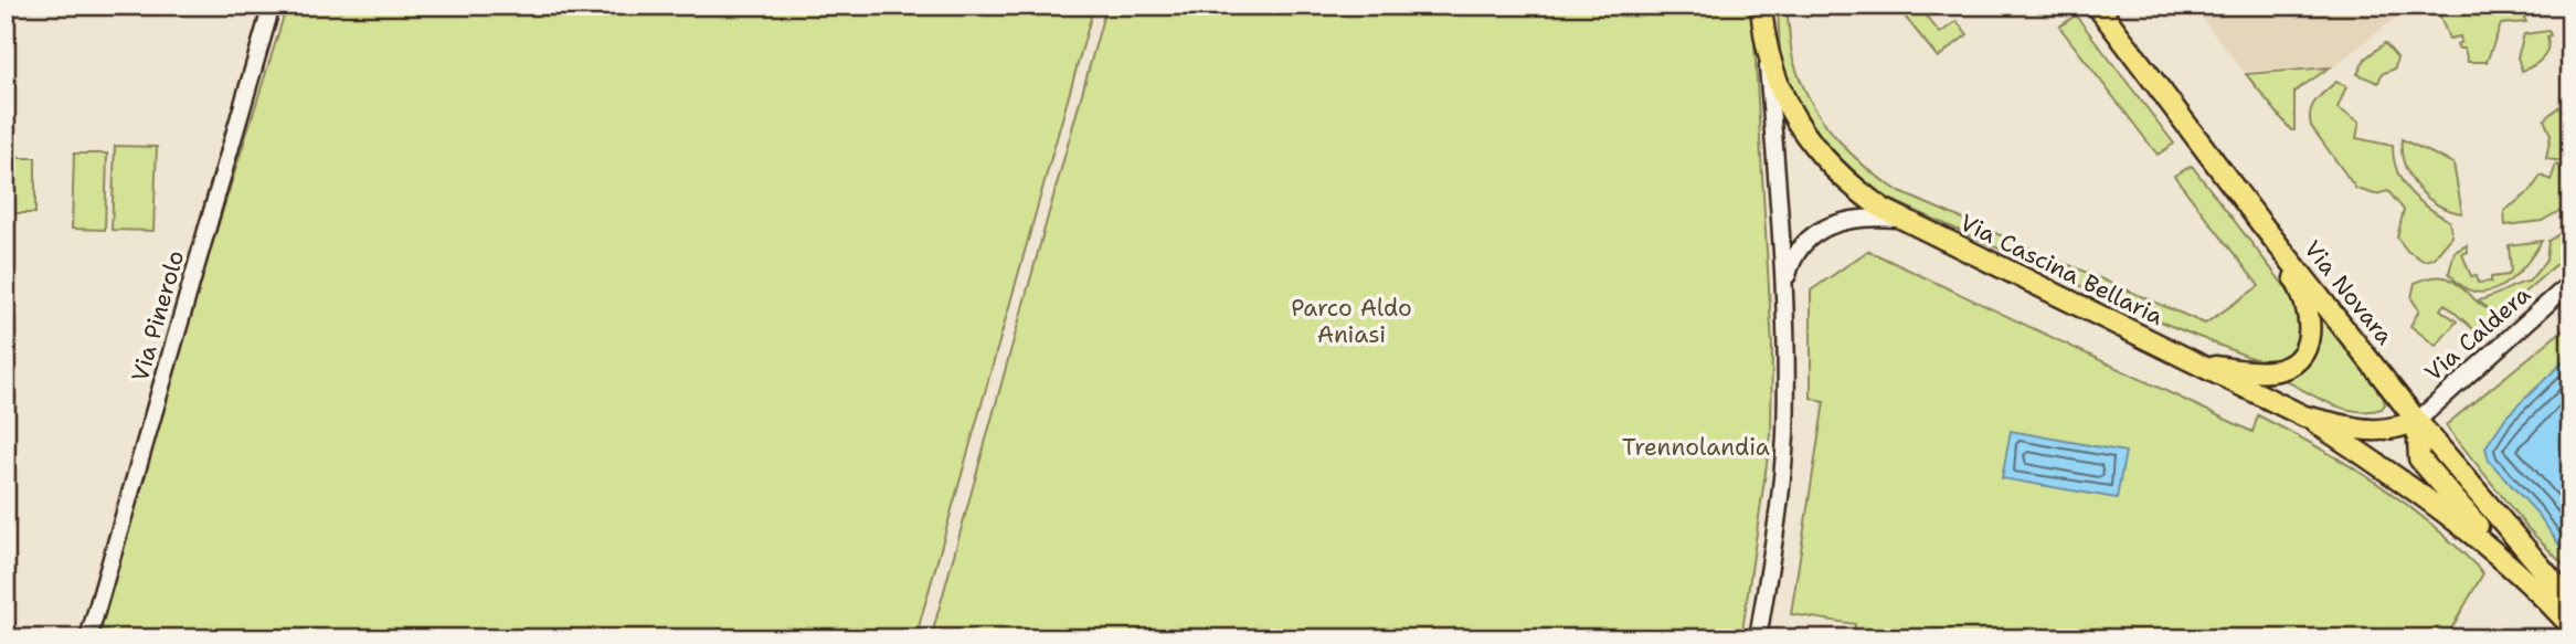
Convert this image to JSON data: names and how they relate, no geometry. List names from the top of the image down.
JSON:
{
  "streets": {
    "main road": ["Via Cascina Bellaria", "Via Novara"],
    "street": ["Via Pinerolo", "Via Caldera"]
  },
  "crossings": [
    ["Via Novara", "Via Caldera"]
  ],
  "parks": ["Parco Aldo Aniasi", "Trennolandia"]
}
